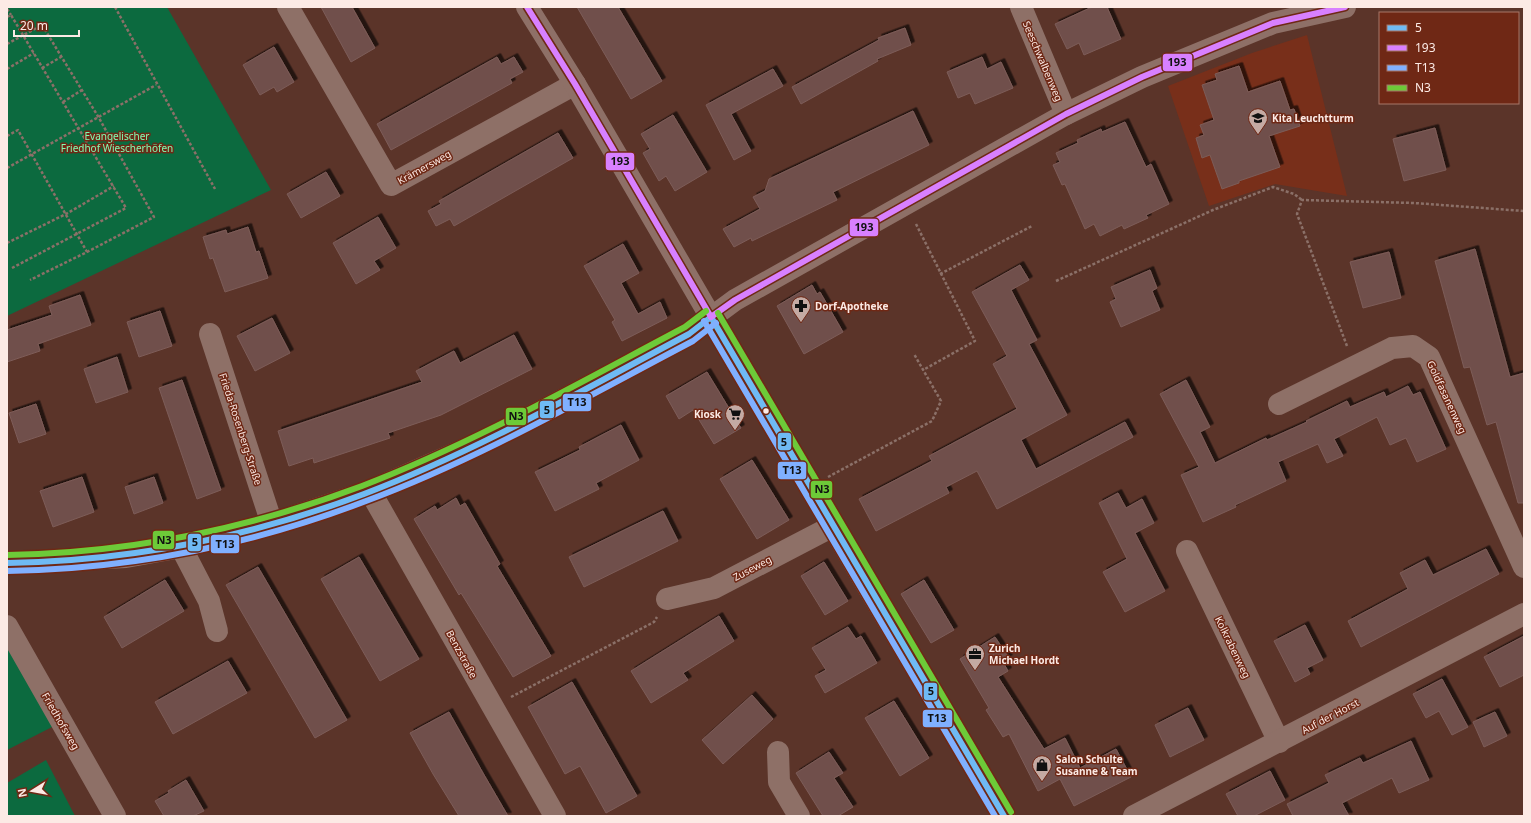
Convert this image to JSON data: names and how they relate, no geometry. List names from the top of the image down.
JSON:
{
  "streets": {
    "street": [
      "Seeschwalbenweg",
      "Krämersweg",
      "Goldfasanenweg",
      "Frieda-Rosenberg-Straße",
      "Zuseweg",
      "Kolkrabenweg",
      "Benzstraße",
      "Auf der Horst",
      "Friedhofsweg"
    ]
  },
  "crossings": [
    ["Kolkrabenweg", "Auf der Horst"]
  ],
  "parks": ["Evangelischer Friedhof Wiescherhöfen"],
  "places": {
    "school or university": ["Kita Leuchtturm"],
    "pharmacy": ["Dorf-Apotheke"],
    "supermarket": ["Kiosk"],
    "office": ["Zurich Michael Hordt"],
    "shop": ["Salon Schulte Susanne & Team"]
  },
  "lines": [
    "transit line 193",
    "transit line N3",
    "transit line 5",
    "transit line T13"
  ],
  "legend": [
    "5",
    "193",
    "T13",
    "N3"
  ],
  "scale_bar": "20 m",
  "north": "left"
}
